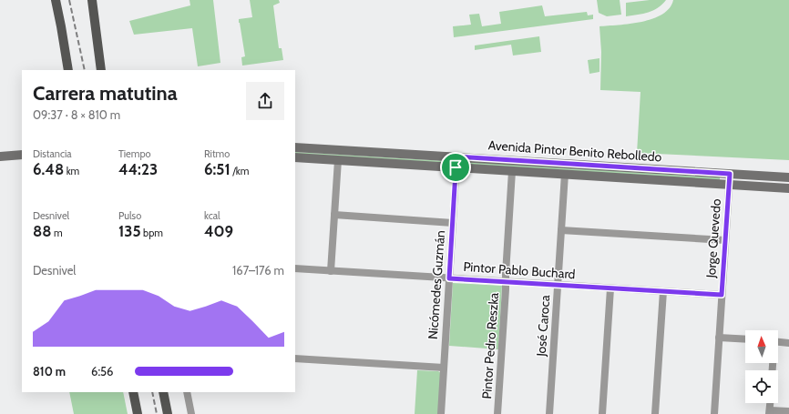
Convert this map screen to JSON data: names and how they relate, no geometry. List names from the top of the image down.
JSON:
{
  "streets": {
    "street": [
      "Avenida Pintor Benito Rebolledo",
      "Jorge Quevedo",
      "Pintor Pablo Buchard",
      "Nicómedes Guzmán",
      "José Caroca",
      "Pintor Pedro Reszka"
    ]
  },
  "crossings": [
    ["Avenida Pintor Benito Rebolledo", "Jorge Quevedo"],
    ["Avenida Pintor Benito Rebolledo", "Nicómedes Guzmán"],
    ["Avenida Pintor Benito Rebolledo", "José Caroca"],
    ["Avenida Pintor Benito Rebolledo", "Pintor Pedro Reszka"],
    ["Jorge Quevedo", "Pintor Pablo Buchard"],
    ["Pintor Pablo Buchard", "Nicómedes Guzmán"],
    ["Pintor Pablo Buchard", "José Caroca"],
    ["Pintor Pablo Buchard", "Pintor Pedro Reszka"]
  ],
  "north": "top",
  "page": {
    "heading": ["Carrera matutina", "09:37 · 8 × 810 m"],
    "stats": [
      ["Distancia", "6.48 km"],
      ["Tiempo", "44:23"],
      ["Ritmo", "6:51 /km"],
      ["Desnivel", "88 m"],
      ["Pulso", "135 bpm"],
      ["kcal", "409"]
    ],
    "chart": ["Desnivel", "167–176 m"],
    "list": [
      {
        "name": "810 m",
        "note": "6:56"
      }
    ]
  }
}
